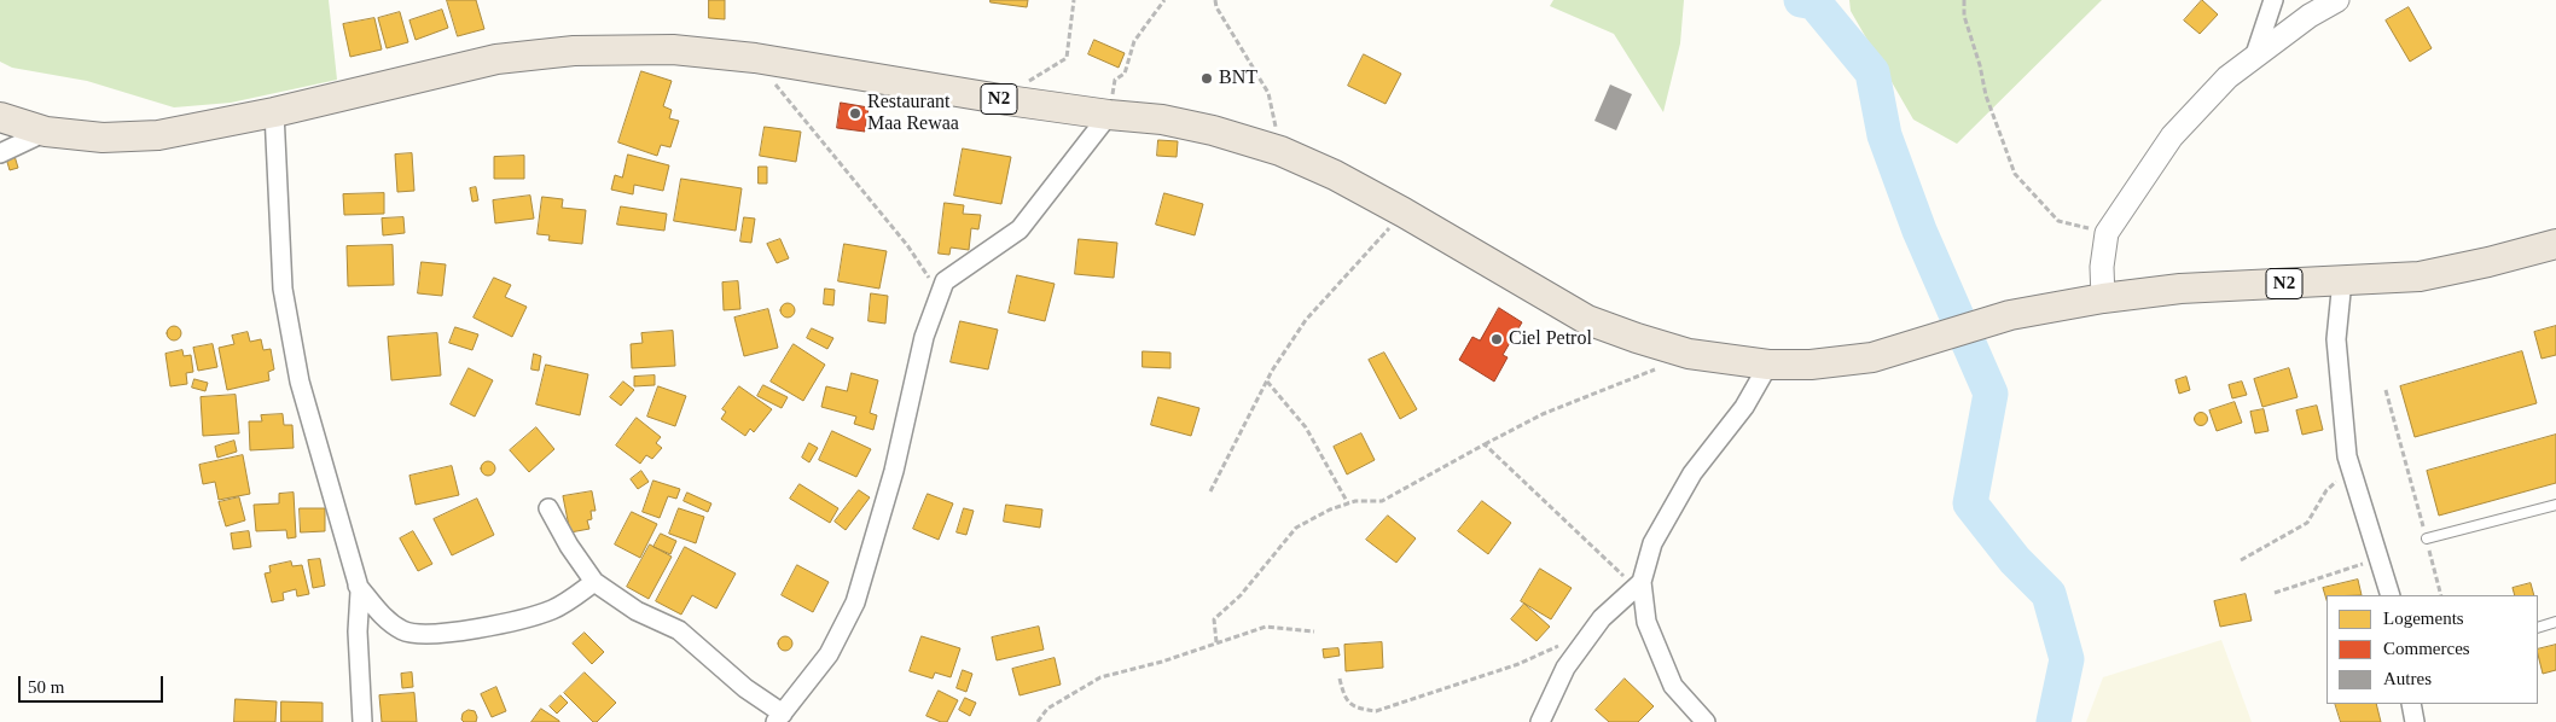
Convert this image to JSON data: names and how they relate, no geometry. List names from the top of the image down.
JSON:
{
  "streets": {
    "highway": ["N2"]
  },
  "places": ["BNT", "Restaurant Maa Rewaa", "Ciel Petrol"],
  "legend": ["Logements", "Commerces", "Autres"],
  "scale_bar": "50 m"
}
